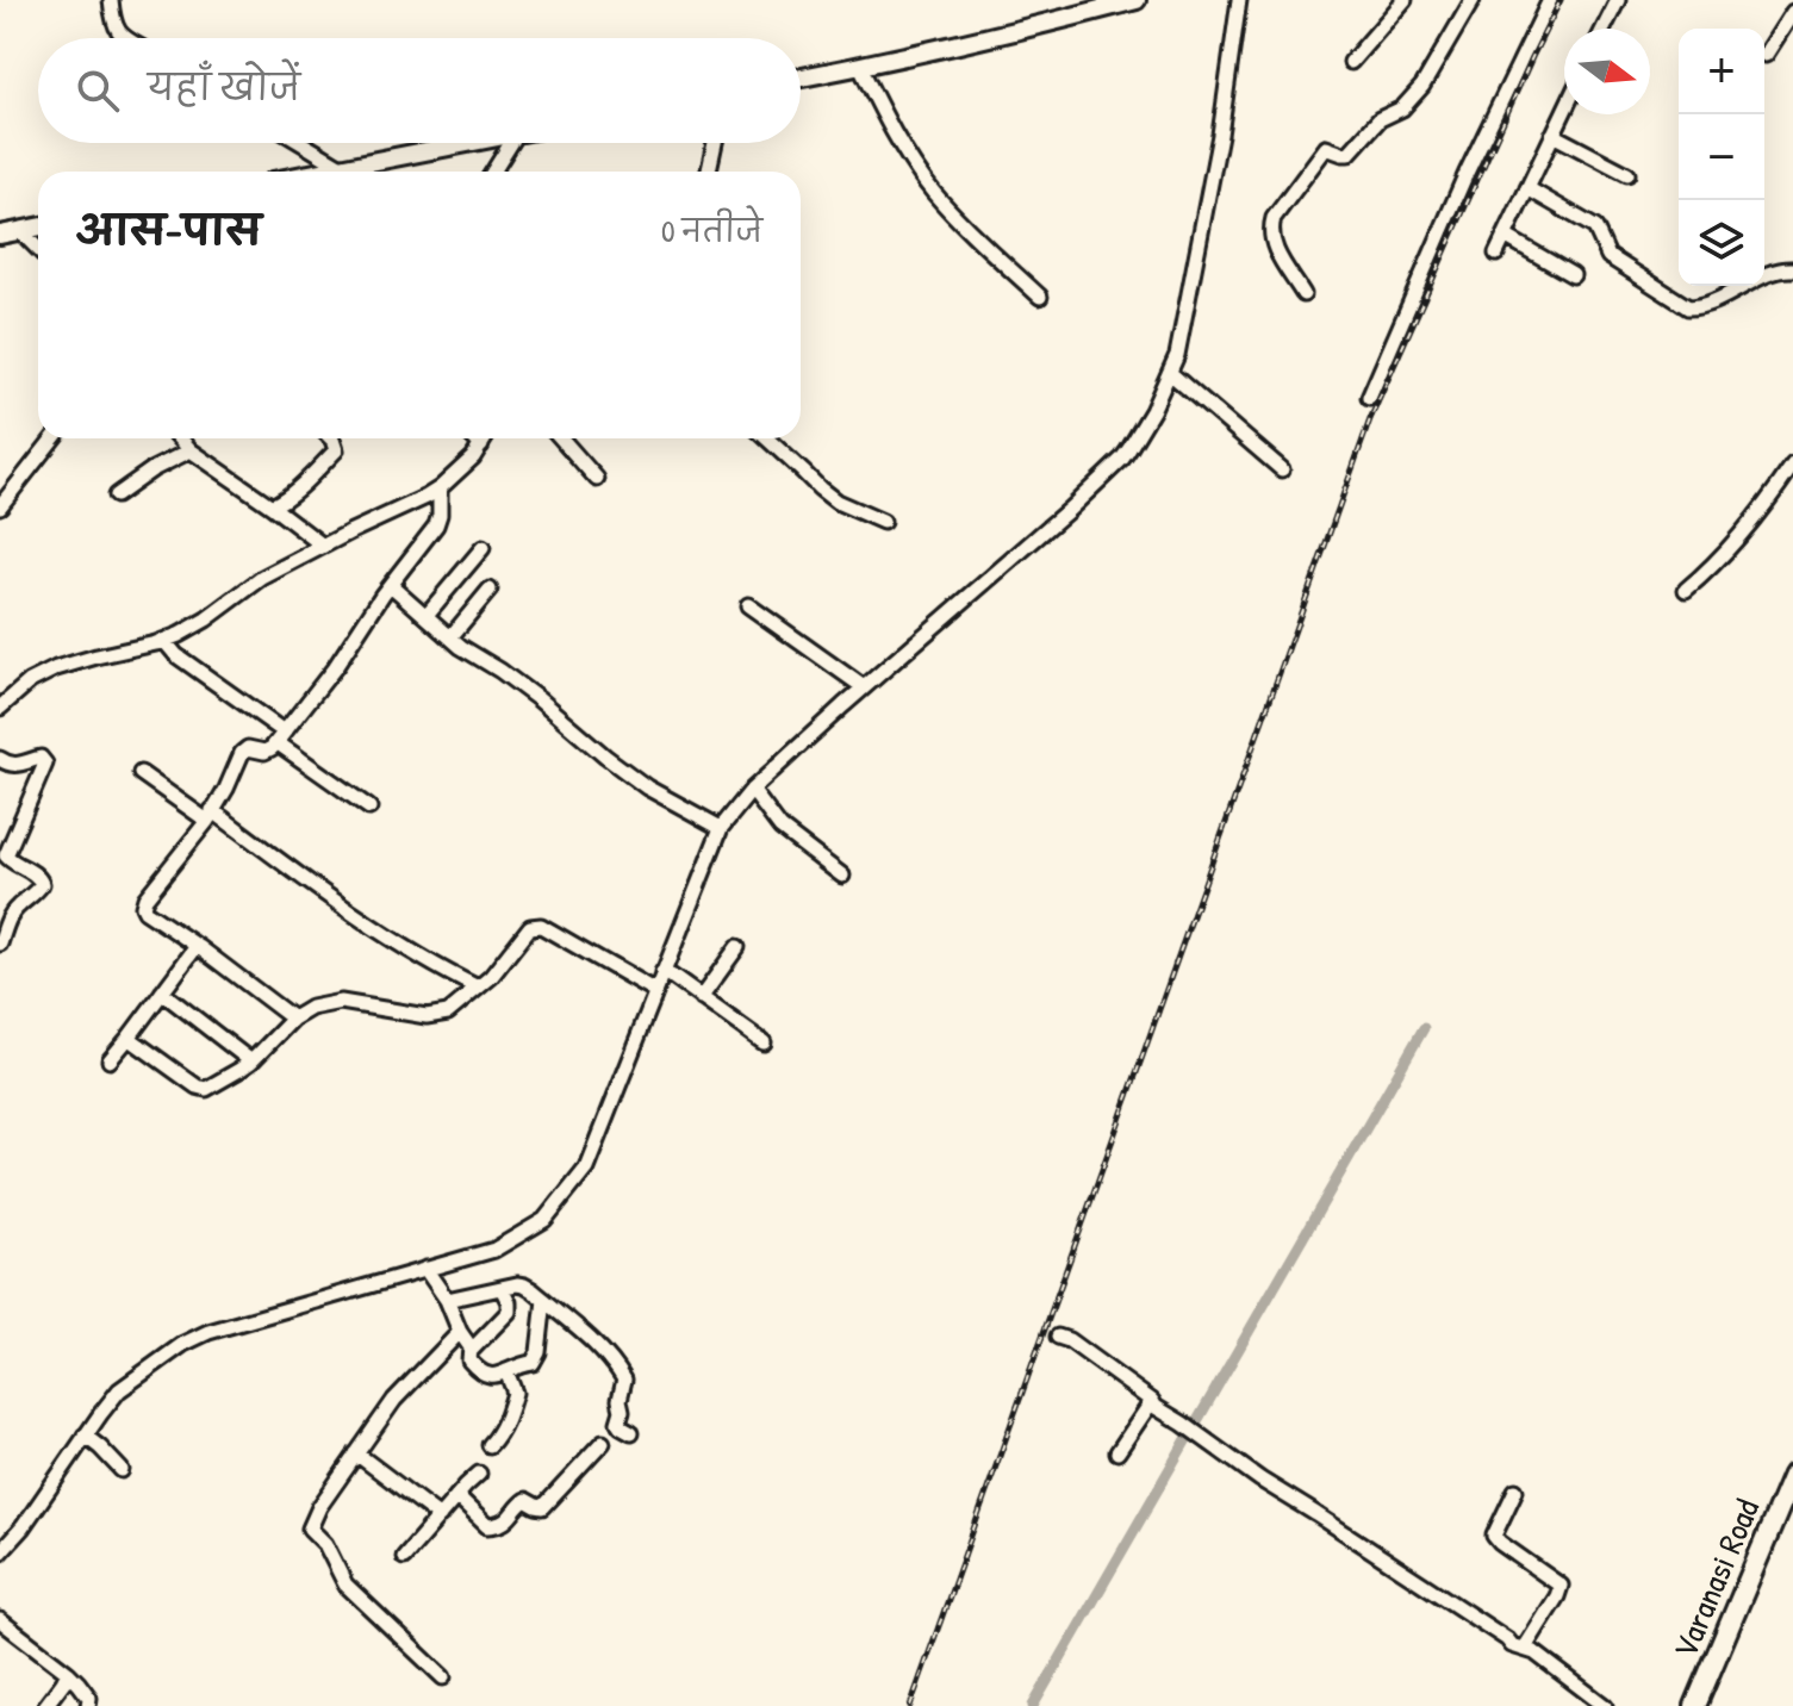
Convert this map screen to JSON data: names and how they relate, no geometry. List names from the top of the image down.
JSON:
{
  "streets": {
    "highway": ["Varanasi Road"]
  },
  "north": "right",
  "page": {
    "map_buttons": ["+", "−"],
    "search": "यहाँ खोजें",
    "heading": ["आस-पास", "0 नतीजे"]
  }
}
